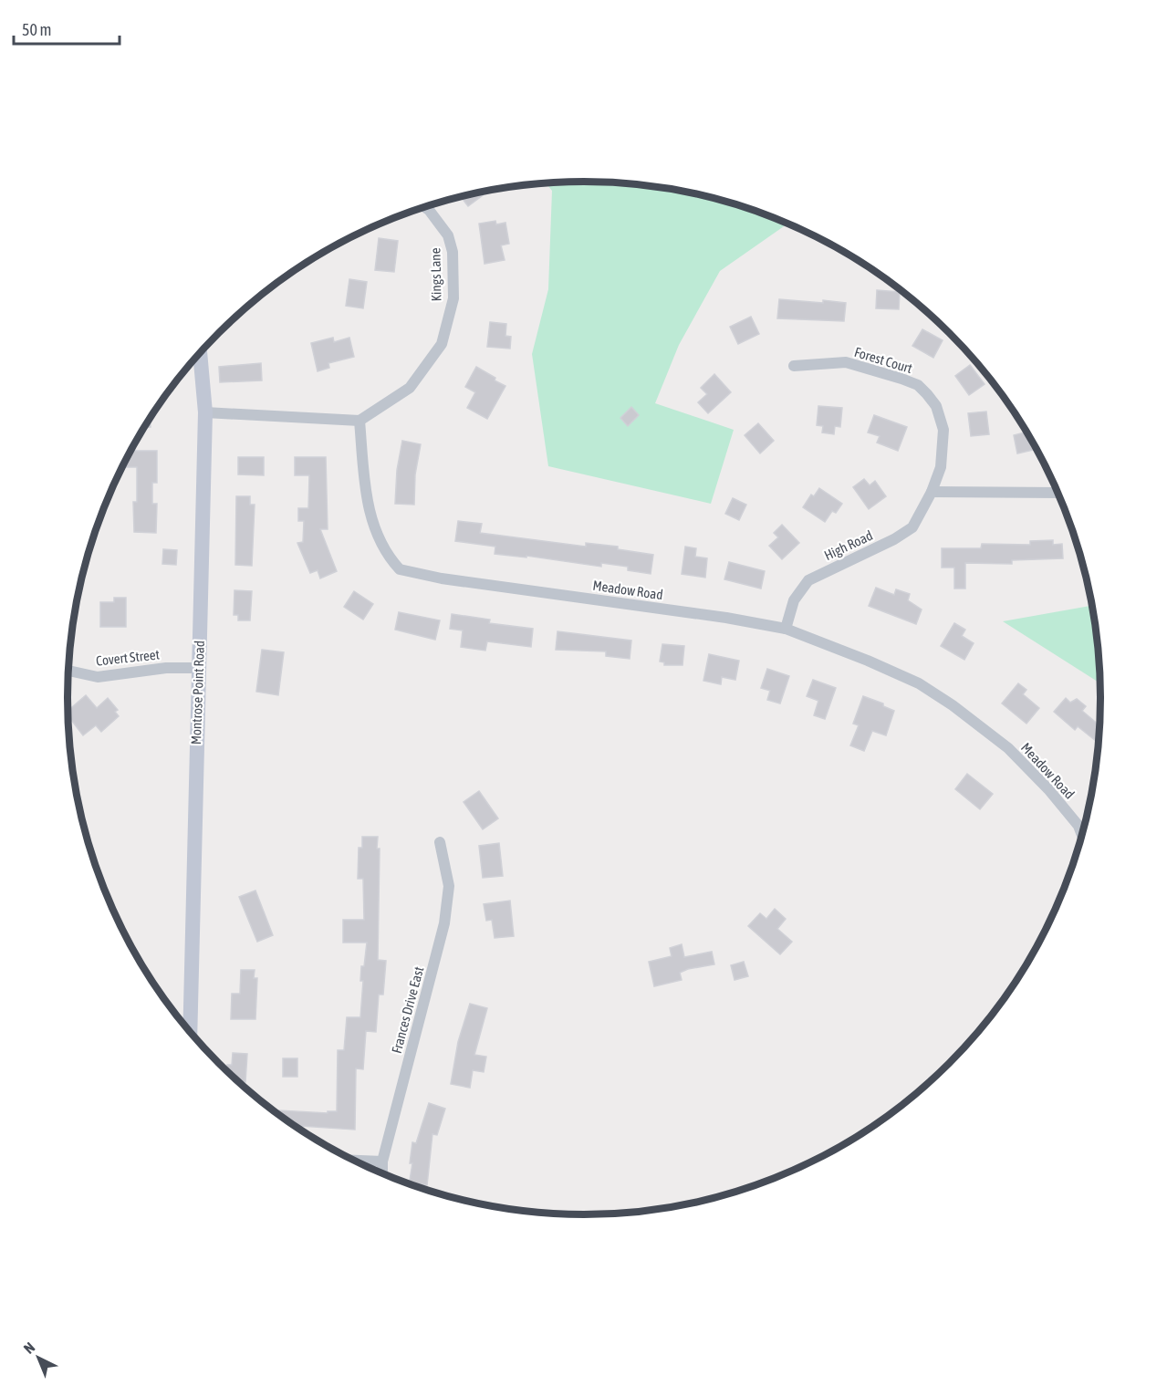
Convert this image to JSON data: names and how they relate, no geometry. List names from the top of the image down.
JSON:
{
  "streets": {
    "street": [
      "Kings Lane",
      "Forest Court",
      "High Road",
      "Meadow Road",
      "Covert Street",
      "Montrose Point Road",
      "Frances Drive East"
    ]
  },
  "crossings": [
    ["Kings Lane", "Meadow Road"],
    ["Forest Court", "High Road"],
    ["High Road", "Meadow Road"],
    ["Covert Street", "Montrose Point Road"]
  ],
  "scale_bar": "50 m",
  "north": "top left"
}
